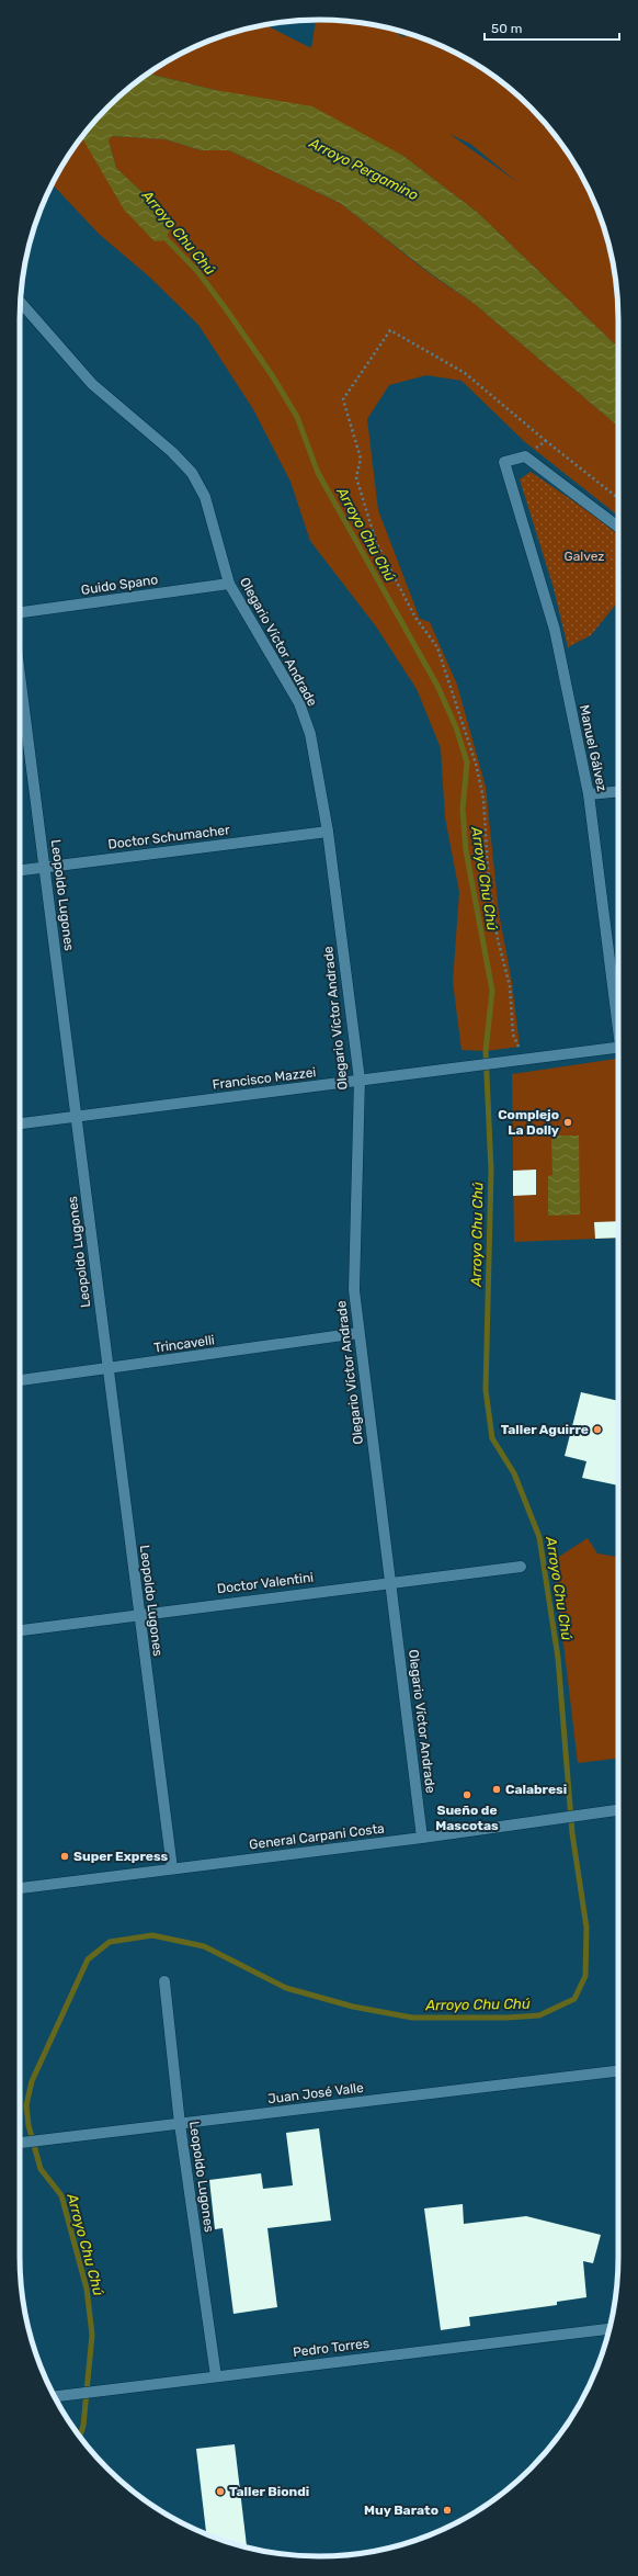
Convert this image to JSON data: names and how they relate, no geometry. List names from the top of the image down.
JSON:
{
  "streets": {
    "street": [
      "Guido Spano",
      "Olegario Víctor Andrade",
      "Manuel Gálvez",
      "Doctor Schumacher",
      "Leopoldo Lugones",
      "Francisco Mazzei",
      "Trincavelli",
      "Doctor Valentini",
      "General Carpani Costa",
      "Juan José Valle",
      "Pedro Torres"
    ]
  },
  "crossings": [
    ["Guido Spano", "Olegario Víctor Andrade"],
    ["Olegario Víctor Andrade", "Doctor Schumacher"],
    ["Olegario Víctor Andrade", "Francisco Mazzei"],
    ["Olegario Víctor Andrade", "Trincavelli"],
    ["Olegario Víctor Andrade", "Doctor Valentini"],
    ["Olegario Víctor Andrade", "General Carpani Costa"],
    ["Doctor Schumacher", "Leopoldo Lugones"],
    ["Leopoldo Lugones", "Francisco Mazzei"],
    ["Leopoldo Lugones", "Trincavelli"],
    ["Leopoldo Lugones", "Doctor Valentini"],
    ["Leopoldo Lugones", "General Carpani Costa"],
    ["Leopoldo Lugones", "Juan José Valle"],
    ["Leopoldo Lugones", "Pedro Torres"]
  ],
  "water": ["Arroyo Pergamino", "Arroyo Chu Chú"],
  "parks": ["Galvez"],
  "places": [
    "Complejo La Dolly",
    "Taller Aguirre",
    "Calabresi",
    "Sueño de Mascotas",
    "Super Express",
    "Taller Biondi",
    "Muy Barato"
  ],
  "scale_bar": "50 m"
}
